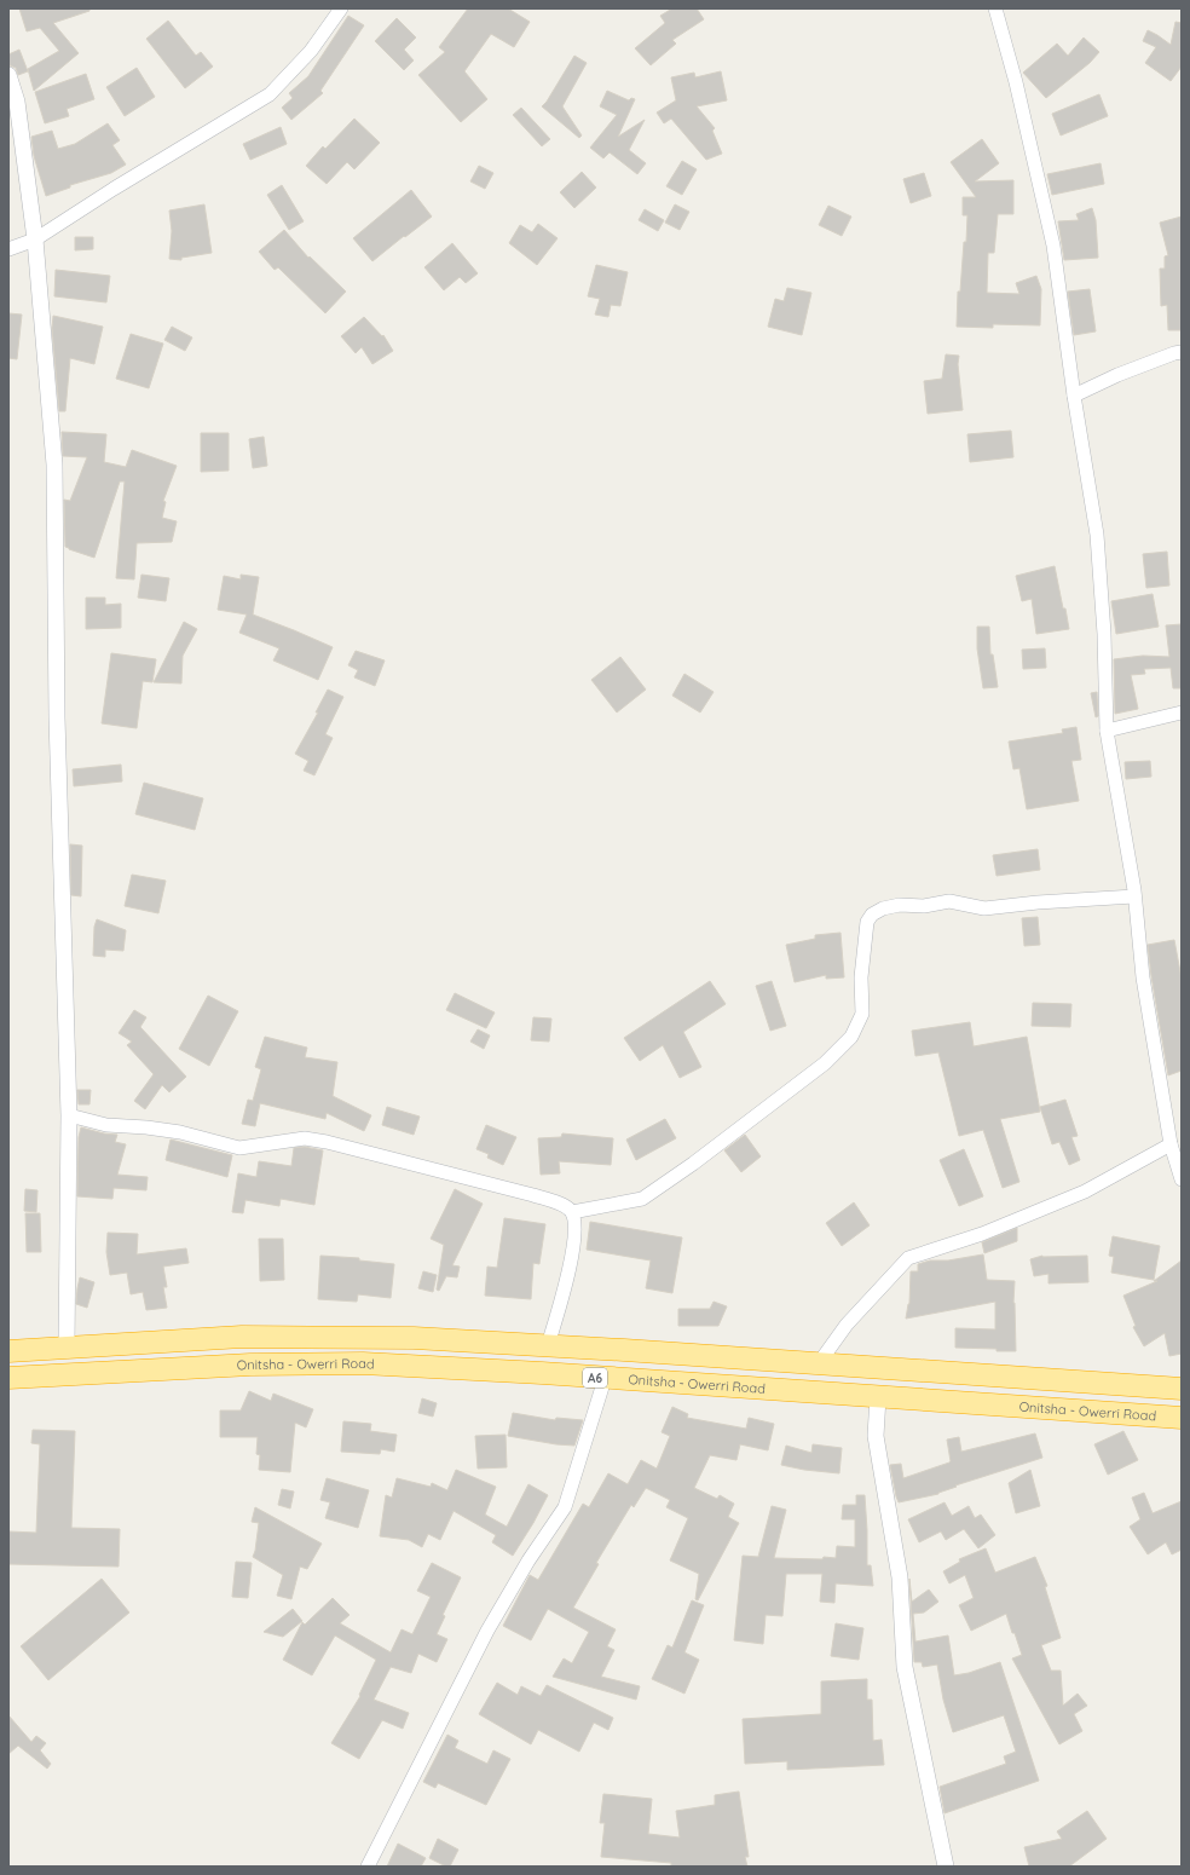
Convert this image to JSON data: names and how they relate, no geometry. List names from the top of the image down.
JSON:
{
  "streets": {
    "highway": ["Onitsha - Owerri Road", "A6"]
  }
}
